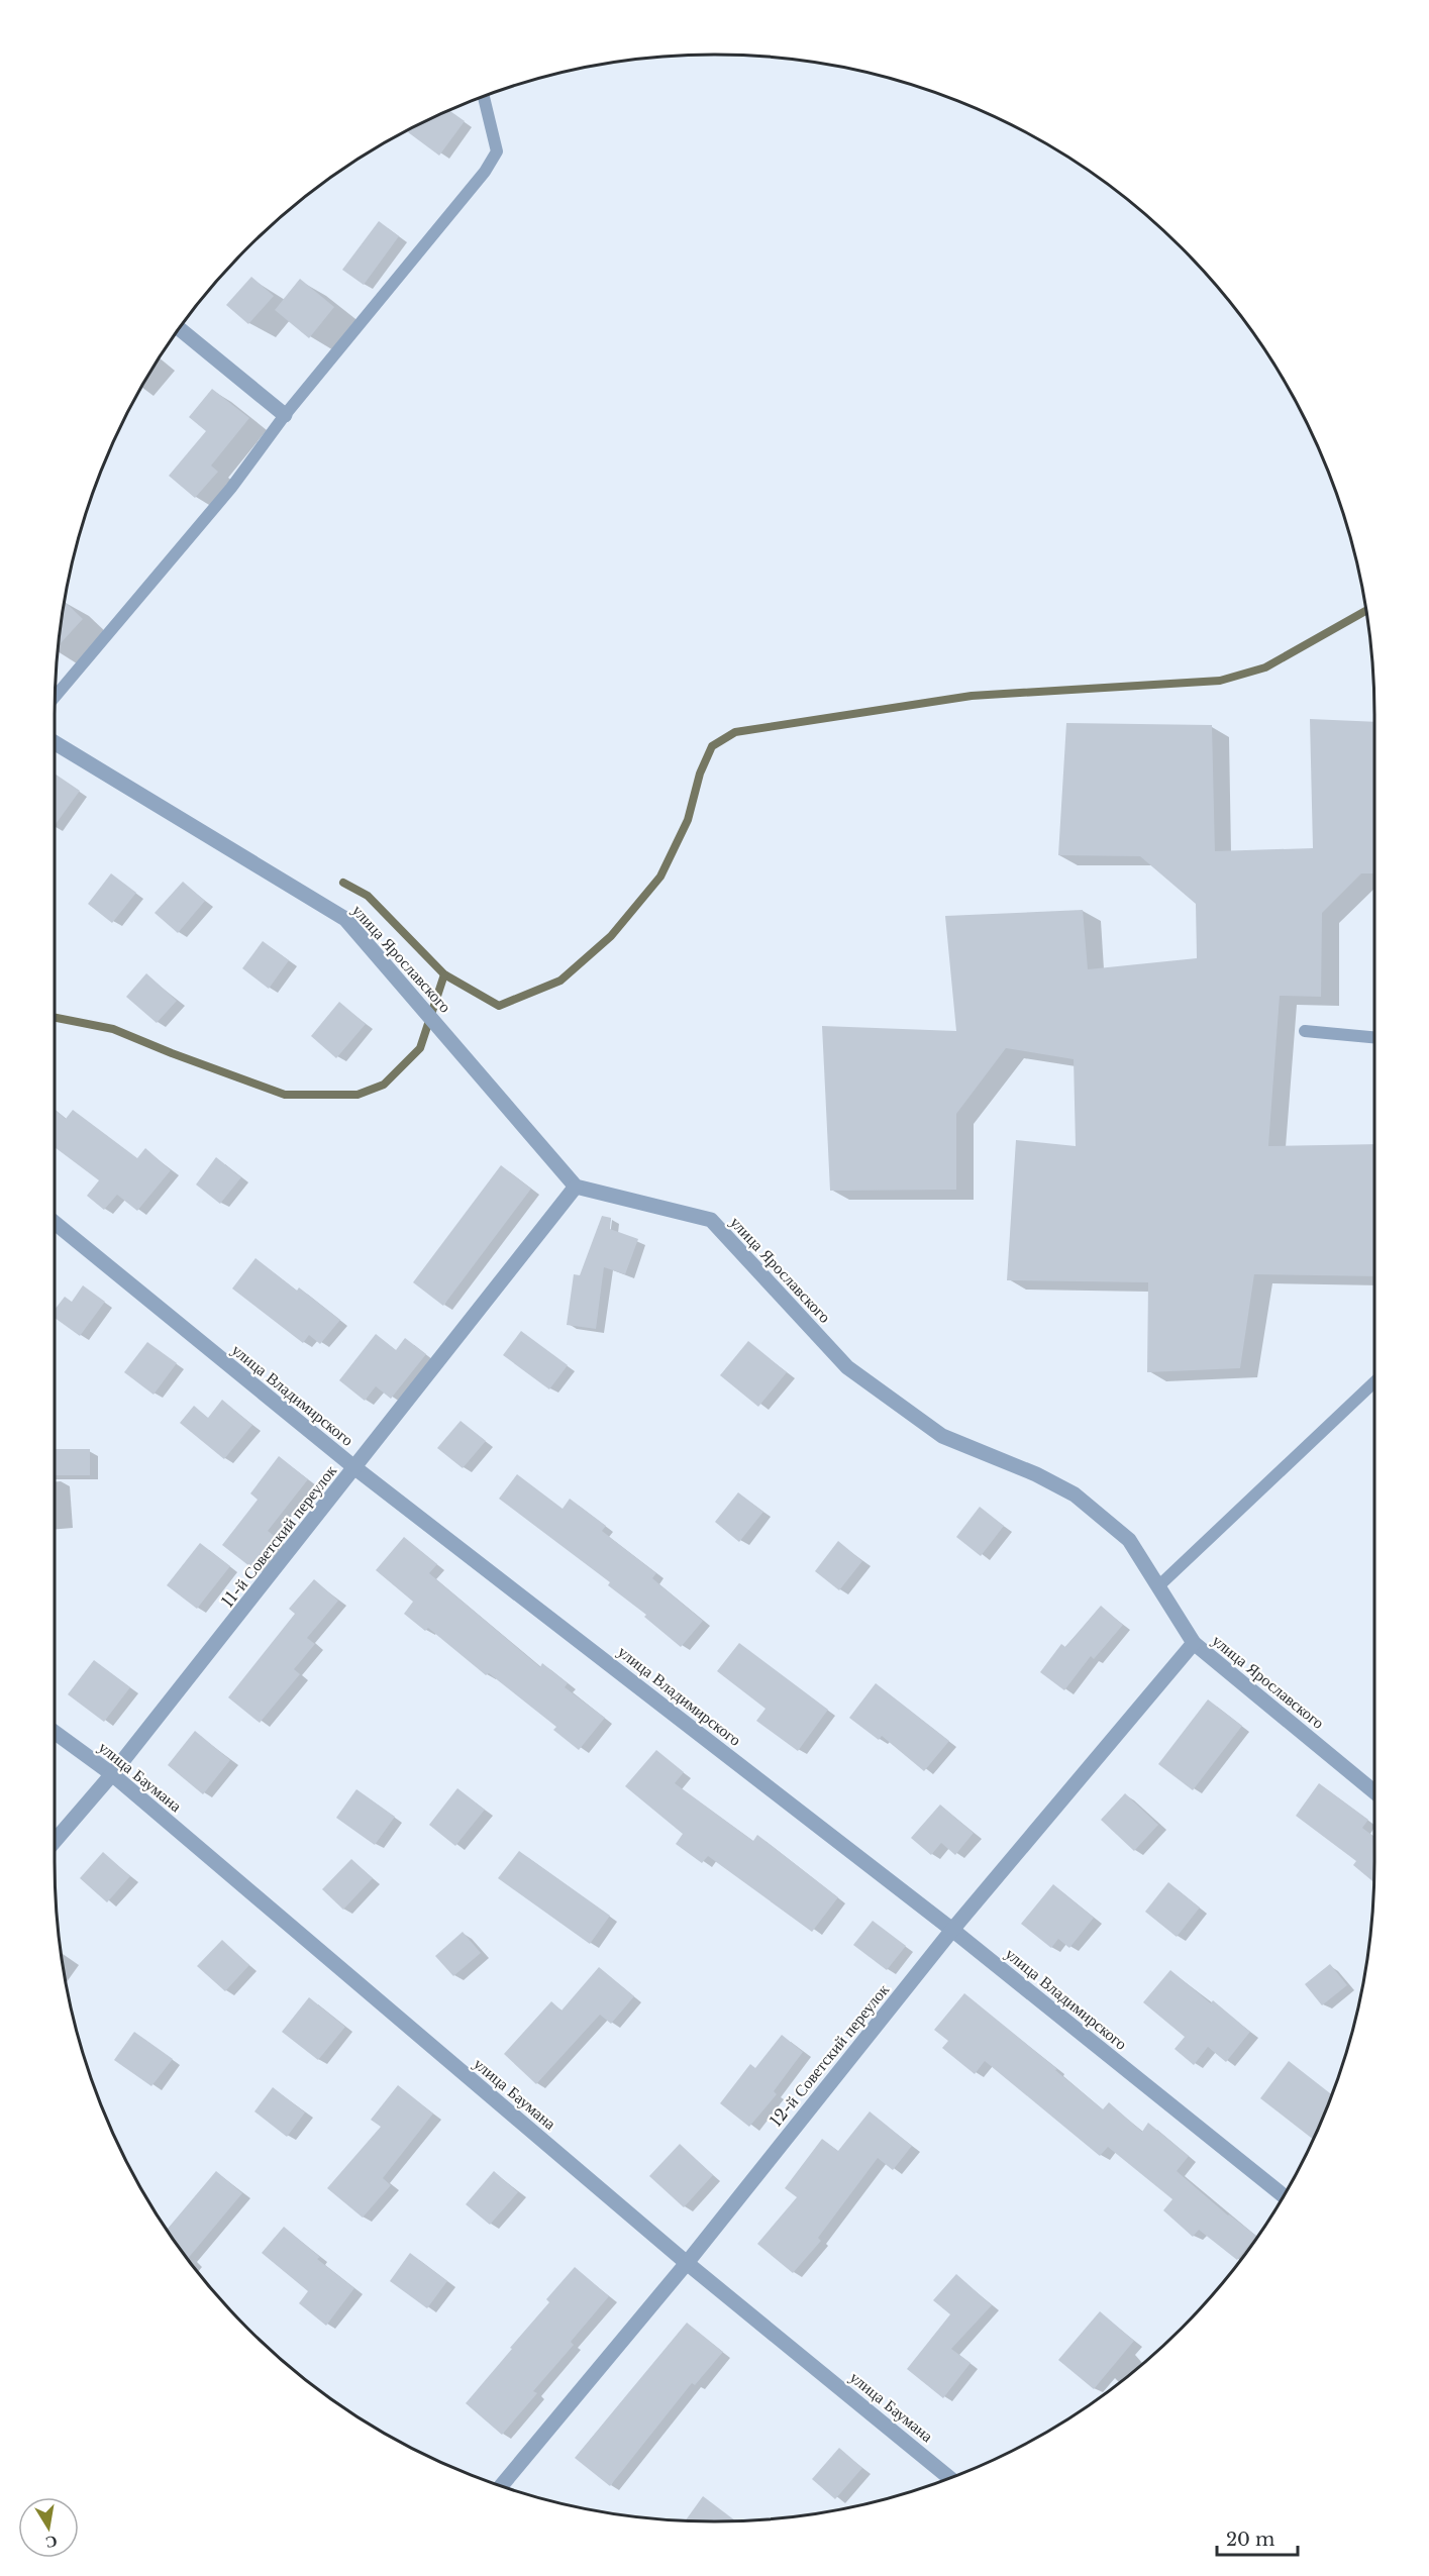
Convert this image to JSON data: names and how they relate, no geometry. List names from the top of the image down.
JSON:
{
  "streets": {
    "street": [
      "улица Ярославского",
      "улица Владимирского",
      "11-й Советский переулок",
      "улица Баумана",
      "12-й Советский переулок"
    ]
  },
  "crossings": [
    ["улица Ярославского", "11-й Советский переулок"],
    ["улица Ярославского", "12-й Советский переулок"],
    ["улица Владимирского", "11-й Советский переулок"],
    ["улица Владимирского", "12-й Советский переулок"],
    ["11-й Советский переулок", "улица Баумана"],
    ["улица Баумана", "12-й Советский переулок"]
  ],
  "scale_bar": "20 m",
  "north": "bottom"
}
